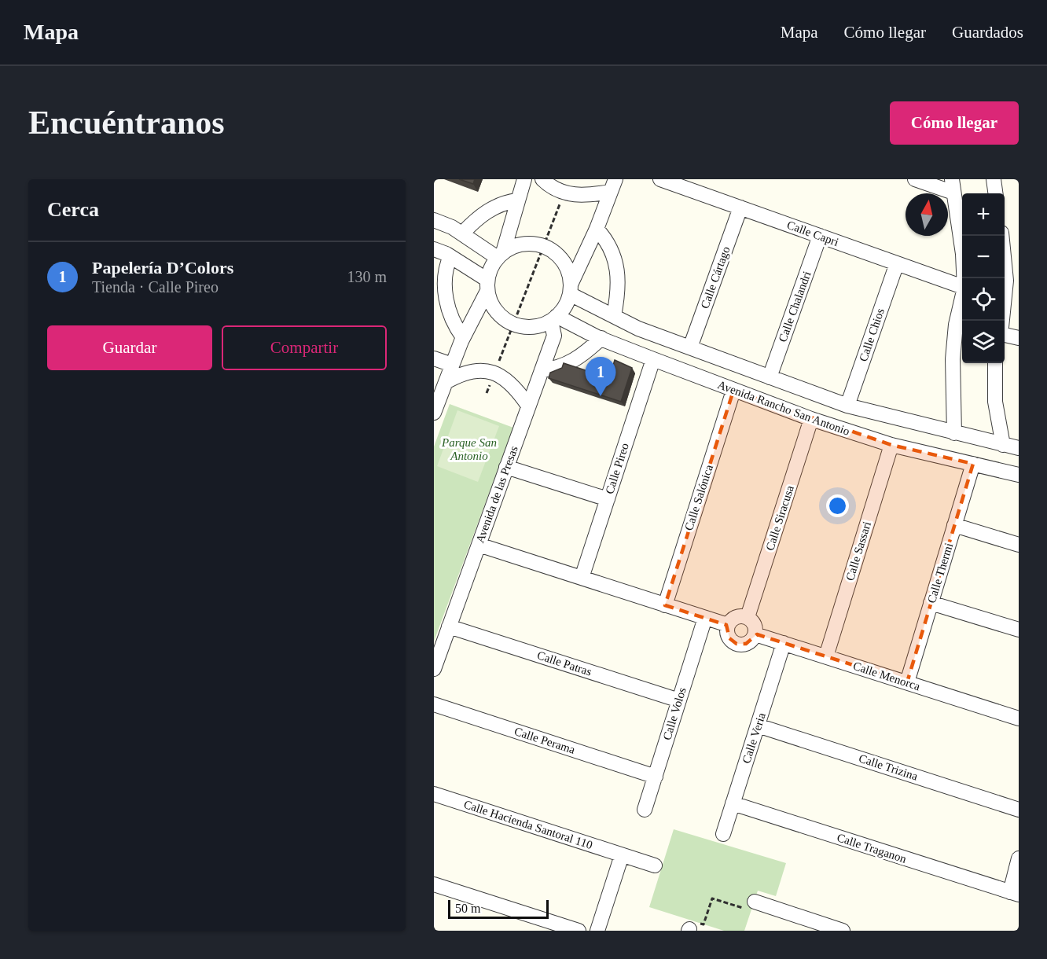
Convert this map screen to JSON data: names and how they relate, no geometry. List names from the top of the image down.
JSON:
{
  "streets": {
    "street": [
      "Calle Capri",
      "Calle Cártago",
      "Calle Chalandri",
      "Calle Chios",
      "Avenida Rancho San Antonio",
      "Calle Pireo",
      "Avenida de las Presas",
      "Calle Salónica",
      "Calle Siracusa",
      "Calle Sassari",
      "Calle Thermi",
      "Calle Patras",
      "Calle Menorca",
      "Calle Volos",
      "Calle Veria",
      "Calle Perama",
      "Calle Trizina",
      "Calle Hacienda Santoral 110",
      "Calle Traganon"
    ]
  },
  "crossings": [
    ["Calle Capri", "Calle Cártago"],
    ["Calle Capri", "Calle Chalandri"],
    ["Calle Capri", "Calle Chios"],
    ["Calle Cártago", "Avenida Rancho San Antonio"],
    ["Calle Chalandri", "Avenida Rancho San Antonio"],
    ["Calle Chios", "Avenida Rancho San Antonio"],
    ["Avenida Rancho San Antonio", "Calle Pireo"],
    ["Avenida Rancho San Antonio", "Avenida de las Presas"],
    ["Avenida Rancho San Antonio", "Calle Salónica"],
    ["Avenida Rancho San Antonio", "Calle Siracusa"],
    ["Avenida Rancho San Antonio", "Calle Sassari"],
    ["Avenida Rancho San Antonio", "Calle Thermi"],
    ["Avenida de las Presas", "Calle Patras"],
    ["Calle Siracusa", "Calle Menorca"],
    ["Calle Sassari", "Calle Menorca"],
    ["Calle Thermi", "Calle Menorca"],
    ["Calle Patras", "Calle Volos"],
    ["Calle Menorca", "Calle Veria"],
    ["Calle Volos", "Calle Perama"],
    ["Calle Veria", "Calle Trizina"],
    ["Calle Veria", "Calle Traganon"]
  ],
  "parks": ["Parque San Antonio"],
  "scale_bar": "50 m",
  "north": "top",
  "page": {
    "header": "Mapa",
    "nav": ["Mapa", "Cómo llegar", "Guardados"],
    "buttons": [
      "Cómo llegar",
      ["Guardar", "Compartir"]
    ],
    "title": "Encuéntranos",
    "heading": "Cerca",
    "map_buttons": ["+", "−"],
    "list": [
      {
        "mark": "1",
        "name": "Papelería D’Colors",
        "note": "Tienda · Calle Pireo",
        "value": "130 m"
      }
    ],
    "pins": "1",
    "scale": "50 m"
  }
}
